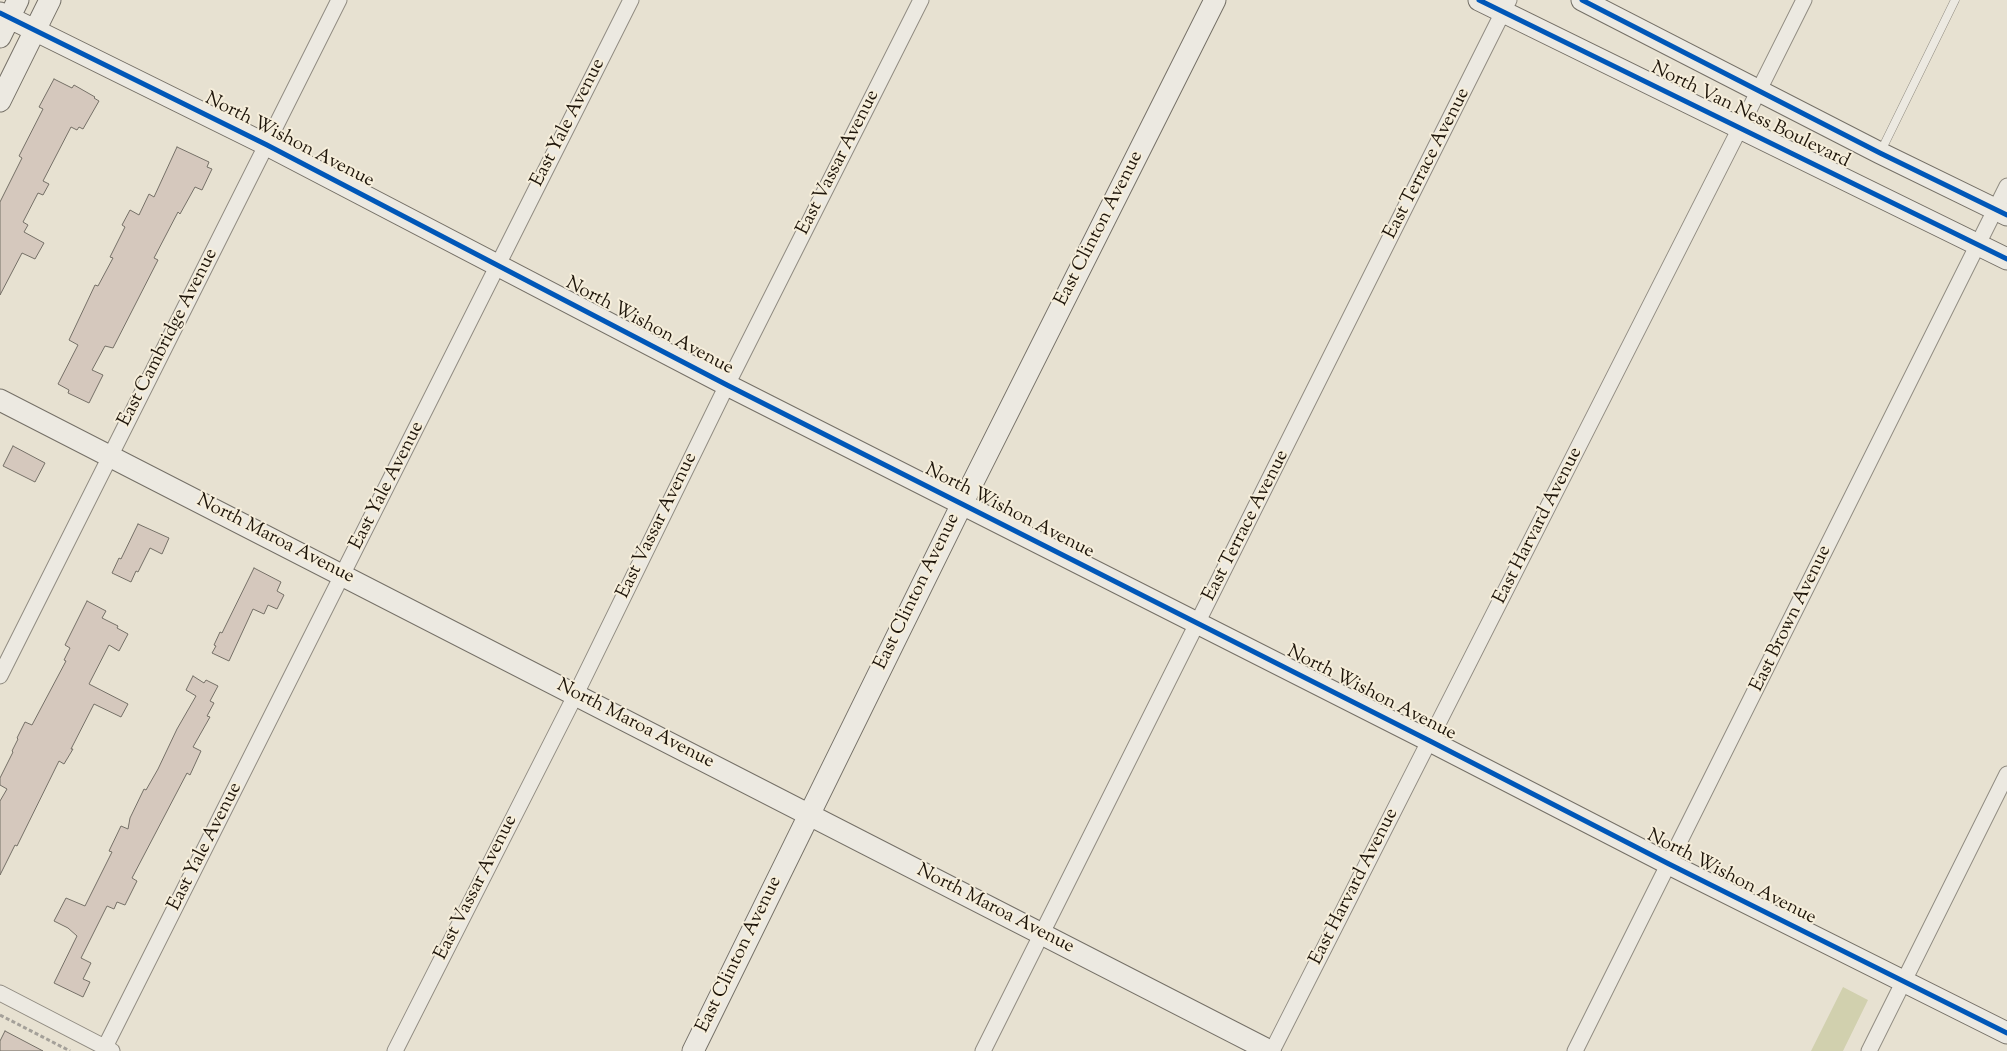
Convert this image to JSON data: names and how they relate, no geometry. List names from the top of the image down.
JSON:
{
  "streets": {
    "main road": [
      "North Van Ness Boulevard",
      "North Wishon Avenue",
      "East Clinton Avenue",
      "North Maroa Avenue"
    ],
    "street": [
      "East Yale Avenue",
      "East Vassar Avenue",
      "East Terrace Avenue",
      "East Cambridge Avenue",
      "East Harvard Avenue",
      "East Brown Avenue"
    ]
  },
  "crossings": [
    ["North Van Ness Boulevard", "East Terrace Avenue"],
    ["North Van Ness Boulevard", "East Harvard Avenue"],
    ["North Van Ness Boulevard", "East Brown Avenue"],
    ["East Yale Avenue", "North Wishon Avenue"],
    ["East Yale Avenue", "North Maroa Avenue"],
    ["North Wishon Avenue", "East Vassar Avenue"],
    ["North Wishon Avenue", "East Terrace Avenue"],
    ["North Wishon Avenue", "East Clinton Avenue"],
    ["North Wishon Avenue", "East Cambridge Avenue"],
    ["North Wishon Avenue", "East Harvard Avenue"],
    ["North Wishon Avenue", "East Brown Avenue"],
    ["East Vassar Avenue", "North Maroa Avenue"],
    ["East Terrace Avenue", "North Maroa Avenue"],
    ["East Clinton Avenue", "North Maroa Avenue"],
    ["East Cambridge Avenue", "North Maroa Avenue"],
    ["East Harvard Avenue", "North Maroa Avenue"]
  ]
}
